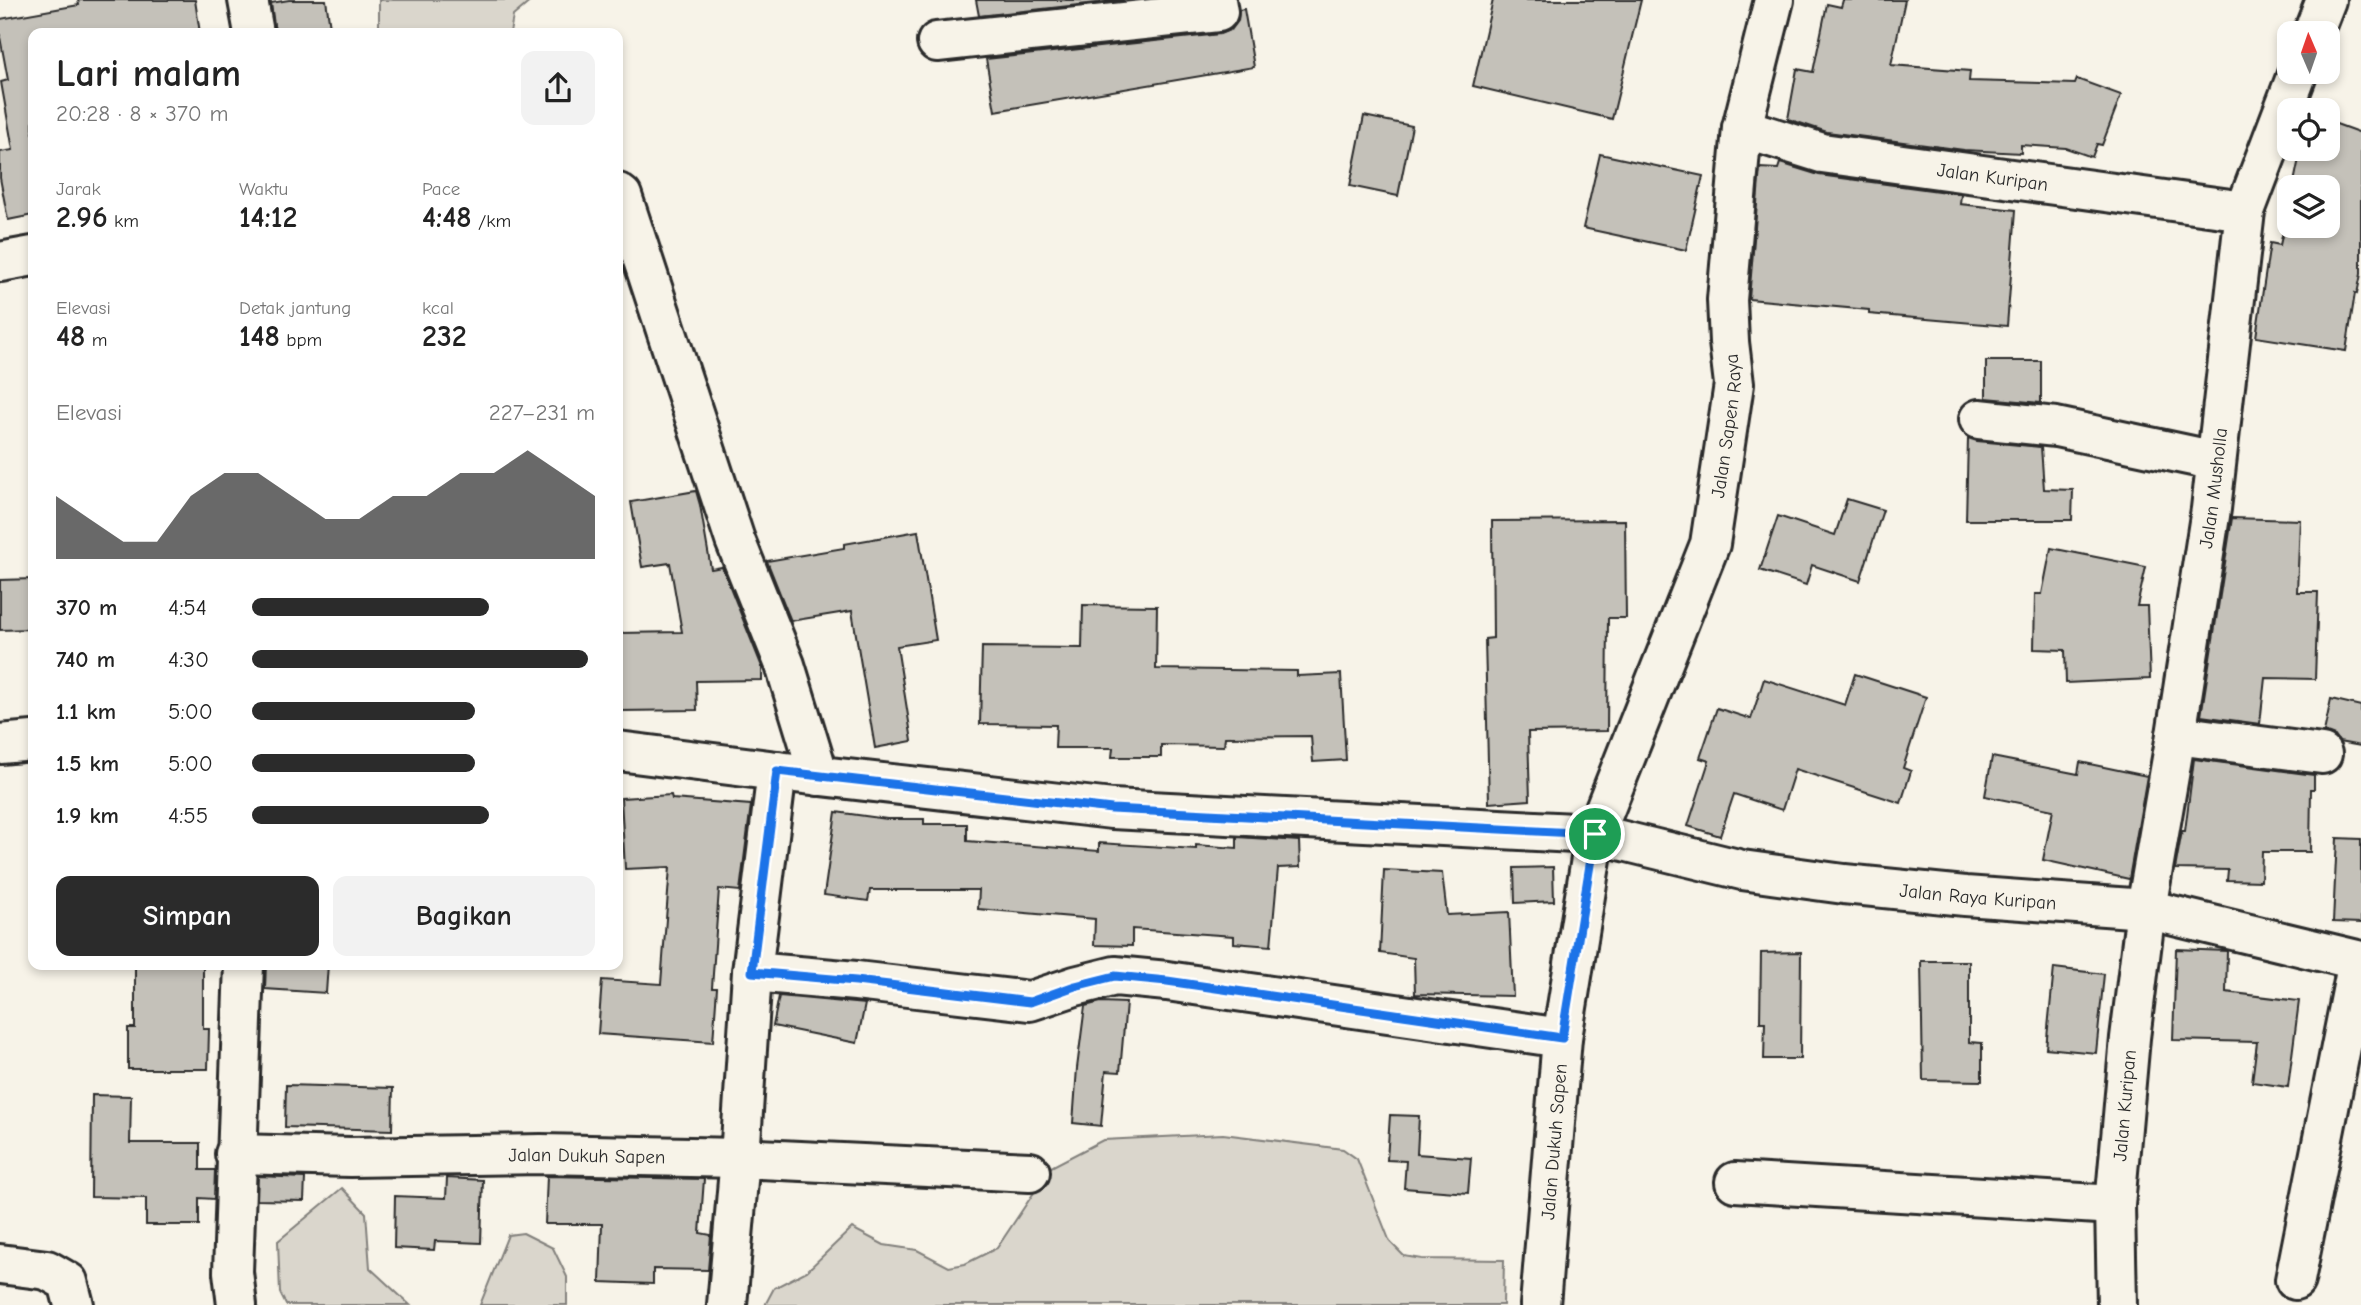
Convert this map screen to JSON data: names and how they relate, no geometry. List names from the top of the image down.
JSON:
{
  "streets": {
    "street": [
      "Jalan Kuripan",
      "Jalan Sapen Raya",
      "Jalan Musholla",
      "Jalan Raya Kuripan",
      "Jalan Dukuh Sapen"
    ]
  },
  "crossings": [
    ["Jalan Kuripan", "Jalan Sapen Raya"],
    ["Jalan Kuripan", "Jalan Musholla"],
    ["Jalan Kuripan", "Jalan Raya Kuripan"],
    ["Jalan Sapen Raya", "Jalan Raya Kuripan"],
    ["Jalan Sapen Raya", "Jalan Dukuh Sapen"],
    ["Jalan Musholla", "Jalan Raya Kuripan"],
    ["Jalan Raya Kuripan", "Jalan Dukuh Sapen"]
  ],
  "north": "top",
  "page": {
    "heading": ["Lari malam", "20:28 · 8 × 370 m"],
    "stats": [
      ["Jarak", "2.96 km"],
      ["Waktu", "14:12"],
      ["Pace", "4:48 /km"],
      ["Elevasi", "48 m"],
      ["Detak jantung", "148 bpm"],
      ["kcal", "232"]
    ],
    "chart": ["Elevasi", "227–231 m"],
    "list": [
      {
        "name": "370 m",
        "note": "4:54"
      },
      {
        "name": "740 m",
        "note": "4:30"
      },
      {
        "name": "1.1 km",
        "note": "5:00"
      },
      {
        "name": "1.5 km",
        "note": "5:00"
      },
      {
        "name": "1.9 km",
        "note": "4:55"
      }
    ],
    "buttons": ["Simpan", "Bagikan"]
  }
}
